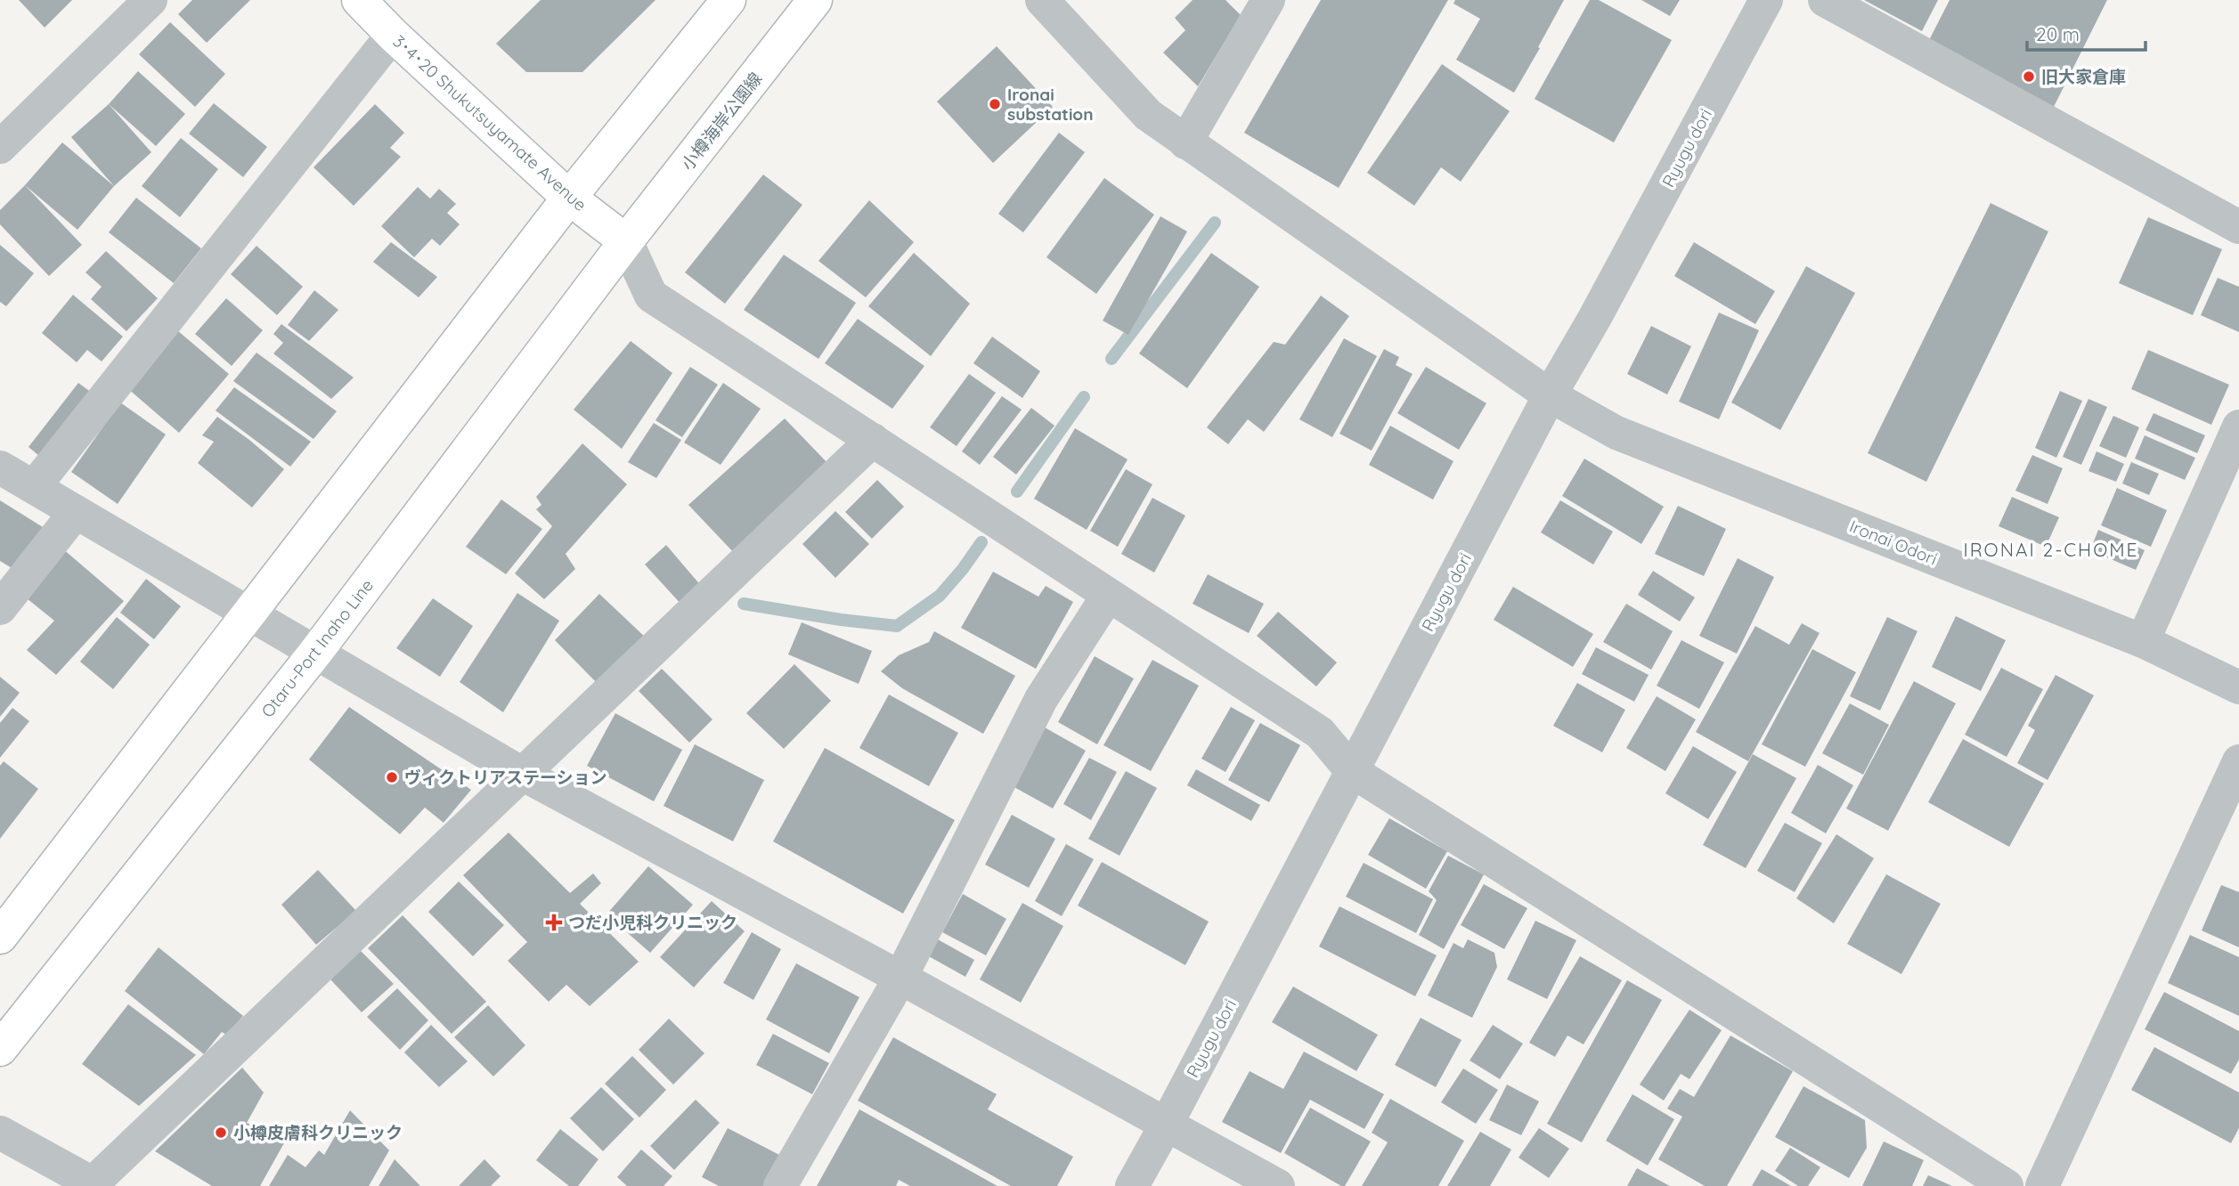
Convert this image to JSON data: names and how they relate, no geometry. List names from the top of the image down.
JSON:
{
  "streets": {
    "main road": ["小樽海岸公園線", "3･4･20 Shukutsuyamate Avenue", "Otaru-Port Inaho Line"],
    "street": ["Ryugu dori", "Ironai Odori"]
  },
  "crossings": [
    ["小樽海岸公園線", "3･4･20 Shukutsuyamate Avenue"],
    ["小樽海岸公園線", "Otaru-Port Inaho Line"],
    ["3･4･20 Shukutsuyamate Avenue", "Otaru-Port Inaho Line"],
    ["Ryugu dori", "Ironai Odori"]
  ],
  "districts": ["IRONAI 2-CHOME"],
  "places": {
    "other": [
      "旧大家倉庫",
      "Ironai substation",
      "ヴィクトリアステーション",
      "小樽皮膚科クリニック"
    ],
    "health": ["つだ小児科クリニック"]
  },
  "scale_bar": "20 m"
}
